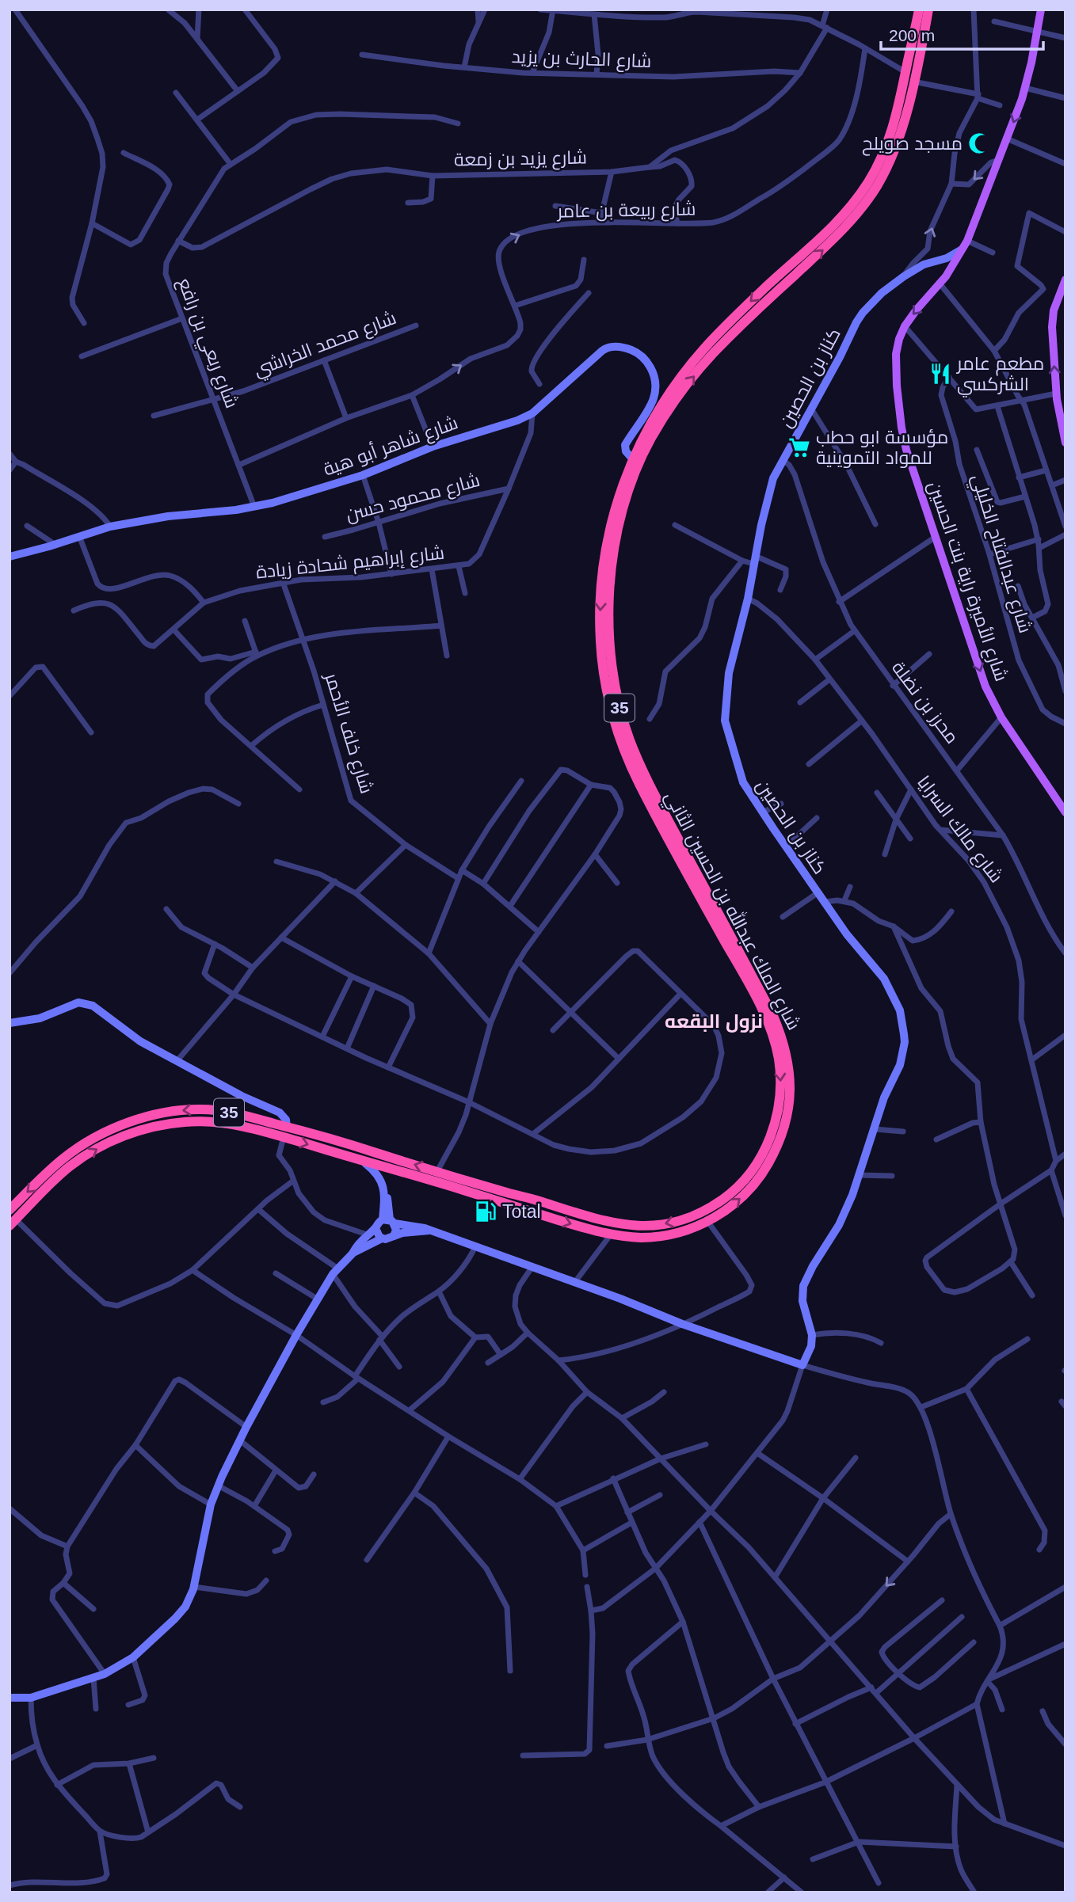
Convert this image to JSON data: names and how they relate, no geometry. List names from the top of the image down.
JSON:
{
  "streets": {
    "highway": ["35", "شارع الملك عبدالله بن الحسين الثاني"],
    "main road": ["شارع الأميرة راية بنت الحسين"],
    "street": [
      "شارع الحارث بن يزيد",
      "شارع يزيد بن زمعة",
      "شارع ربيعة بن عامر",
      "شارع ربعي بن رافع",
      "شارع محمد الخراشي",
      "كناز بن الحصين",
      "شارع شاهر أبو هية",
      "شارع محمود حسن",
      "شارع عبدالفتاح الخليلي",
      "شارع إبراهيم شحادة زيادة",
      "محرز بن نضلة",
      "شارع خلف الأحمر",
      "شارع مالك السرايا"
    ]
  },
  "crossings": [
    ["شارع الحارث بن يزيد", "شارع يزيد بن زمعة"],
    ["شارع يزيد بن زمعة", "شارع ربعي بن رافع"],
    ["شارع ربيعة بن عامر", "شارع ربعي بن رافع"],
    ["شارع ربعي بن رافع", "شارع محمد الخراشي"],
    ["شارع ربعي بن رافع", "شارع شاهر أبو هية"],
    ["كناز بن الحصين", "شارع الأميرة راية بنت الحسين"],
    ["كناز بن الحصين", "محرز بن نضلة"],
    ["كناز بن الحصين", "شارع مالك السرايا"],
    ["شارع شاهر أبو هية", "شارع إبراهيم شحادة زيادة"],
    ["شارع شاهر أبو هية", "شارع الملك عبدالله بن الحسين الثاني"],
    ["شارع محمود حسن", "شارع إبراهيم شحادة زيادة"],
    ["شارع إبراهيم شحادة زيادة", "شارع خلف الأحمر"]
  ],
  "districts": ["نزول البقعه"],
  "places": {
    "mosque": ["مسجد صويلح"],
    "restaurant": ["مطعم عامر الشركسي"],
    "supermarket": ["مؤسسة ابو حطب للمواد التموينية"],
    "fuel station": ["Total"]
  },
  "scale_bar": "200 m"
}
